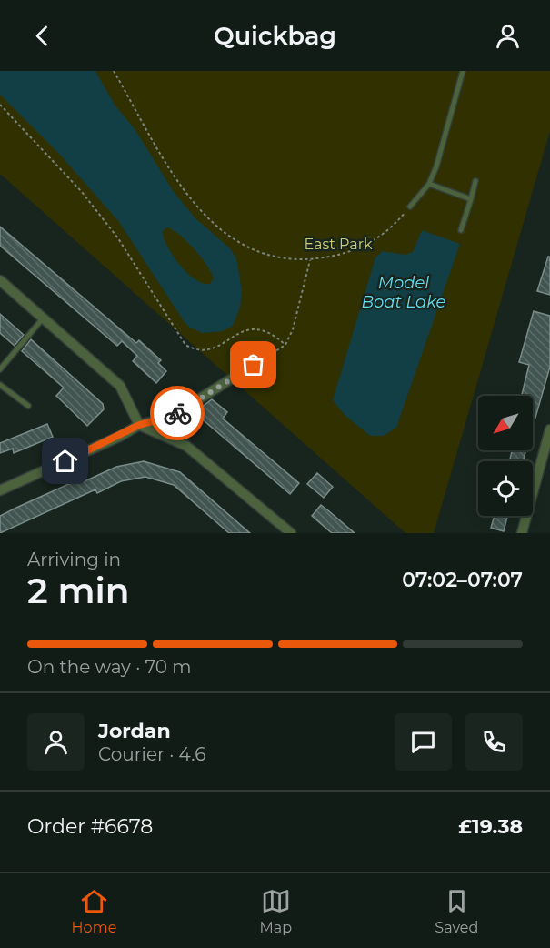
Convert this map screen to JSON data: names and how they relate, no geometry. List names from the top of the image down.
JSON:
{
  "water": ["Model Boat Lake"],
  "parks": ["East Park"],
  "north": "bottom left",
  "page": {
    "header": "Quickbag",
    "heading": ["2 min", "Arriving in", "07:02–07:07"],
    "panel": [
      "Jordan",
      "Courier · 4.6",
      "Order #6678",
      "£19.38"
    ],
    "bar": "On the way · 70 m",
    "tabs": ["Home", "Map", "Saved"]
  }
}
